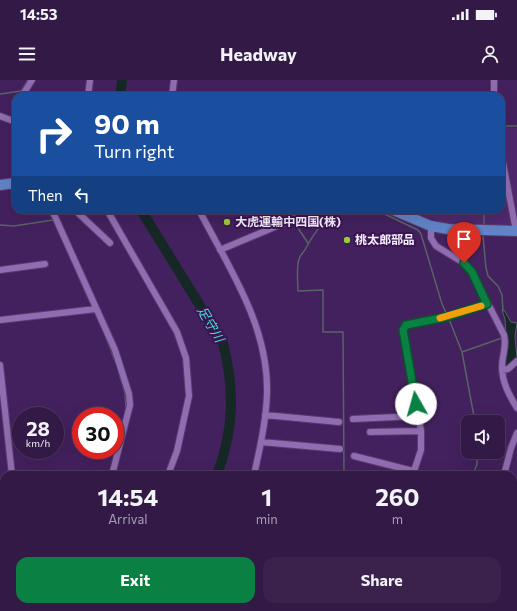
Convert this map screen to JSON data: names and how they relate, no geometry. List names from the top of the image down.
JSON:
{
  "water": ["足守川"],
  "places": ["大虎運輸中四国(株)", "桃太郎部品"],
  "page": {
    "status": "14:53",
    "header": "Headway",
    "turn": ["90 m", "Turn right"],
    "then": "Then",
    "speed": "28 km/h",
    "limit": "30",
    "eta": [
      "14:54",
      "Arrival",
      "1",
      "min",
      "260",
      "m"
    ],
    "buttons": ["Exit", "Share"]
  }
}
